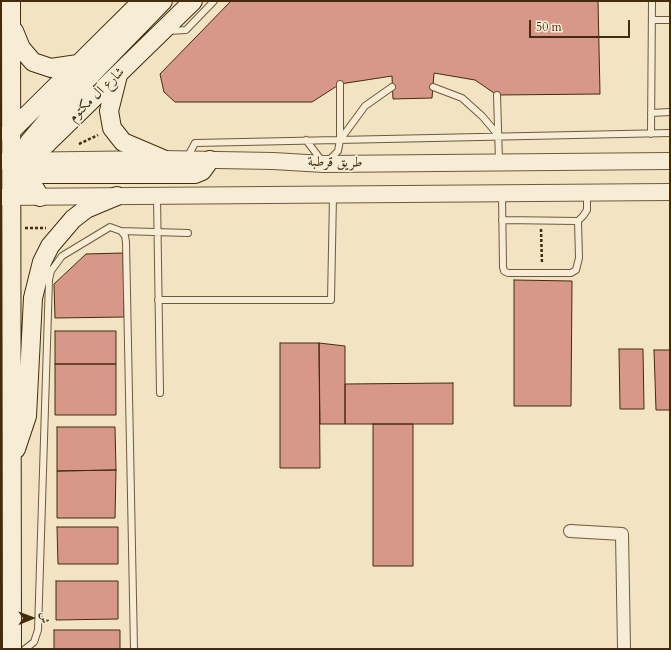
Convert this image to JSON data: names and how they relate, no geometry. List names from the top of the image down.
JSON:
{
  "streets": {
    "main road": ["شارع آل مكتوم"],
    "street": ["طريق قرطبة"]
  },
  "crossings": [
    ["شارع آل مكتوم", "طريق قرطبة"]
  ],
  "scale_bar": "50 m",
  "north": "right"
}
